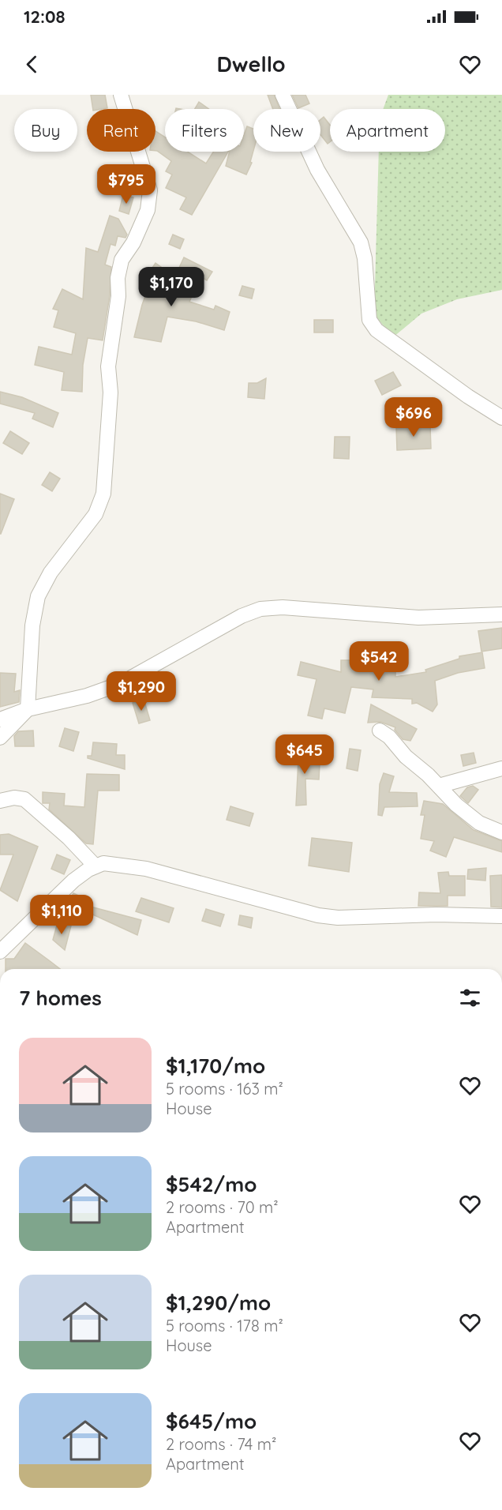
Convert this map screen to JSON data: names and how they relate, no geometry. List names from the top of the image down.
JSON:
{
  "page": {
    "status": "12:08",
    "header": "Dwello",
    "chip": [
      "Buy",
      "Rent",
      "Filters",
      "New",
      "Apartment"
    ],
    "price": [
      "$795",
      "$1,170",
      "$696",
      "$542",
      "$1,290",
      "$645",
      "$1,110"
    ],
    "heading": "7 homes",
    "list": [
      {
        "name": "$1,170/mo",
        "note": "5 rooms · 163 m² · House"
      },
      {
        "name": "$542/mo",
        "note": "2 rooms · 70 m² · Apartment"
      },
      {
        "name": "$1,290/mo",
        "note": "5 rooms · 178 m² · House"
      },
      {
        "name": "$645/mo",
        "note": "2 rooms · 74 m² · Apartment"
      }
    ]
  }
}
